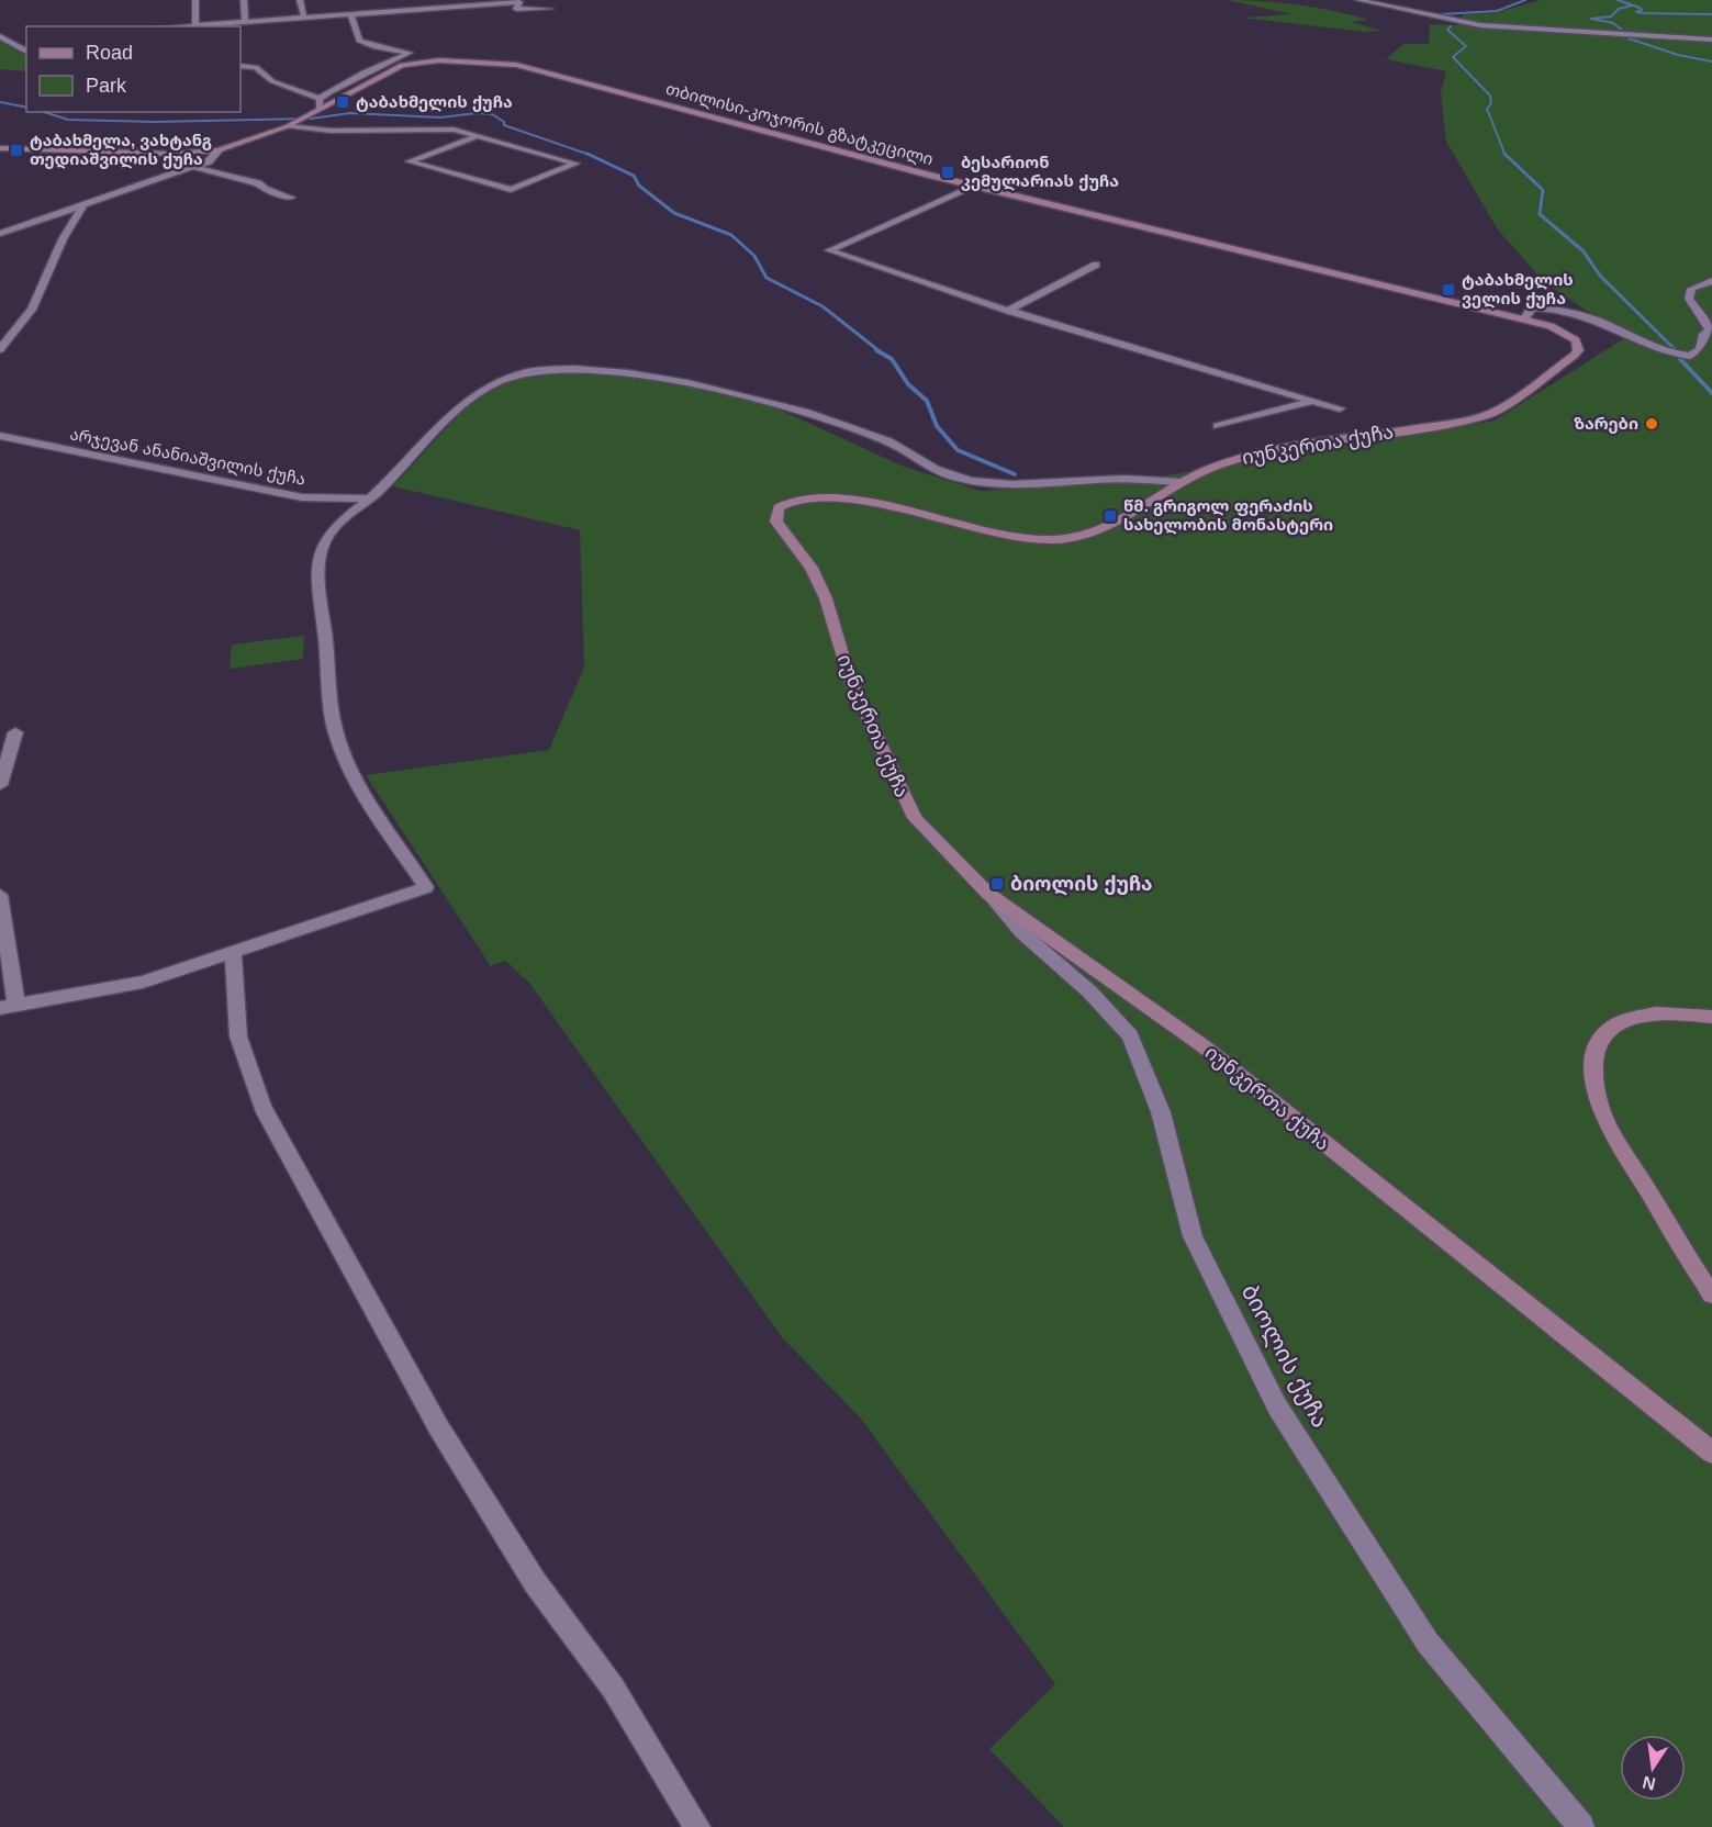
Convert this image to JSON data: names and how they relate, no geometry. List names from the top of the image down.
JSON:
{
  "streets": {
    "main road": ["თბილისი-კოჯორის გზატკეცილი", "იუნკერთა ქუჩა"],
    "street": ["არჯევან ანანიაშვილის ქუჩა", "ბიოლის ქუჩა"]
  },
  "crossings": [
    ["თბილისი-კოჯორის გზატკეცილი", "იუნკერთა ქუჩა"],
    ["იუნკერთა ქუჩა", "ბიოლის ქუჩა"]
  ],
  "places": {
    "transit": [
      "ტაბახმელის ქუჩა",
      "ტაბახმელა, ვახტანგ თედიაშვილის ქუჩა",
      "ბესარიონ კემულარიას ქუჩა",
      "ტაბახმელის ველის ქუჩა",
      "წმ. გრიგოლ ფერაძის სახელობის მონასტერი",
      "ბიოლის ქუჩა"
    ],
    "other": ["ზარები"]
  },
  "legend": ["Road", "Park"],
  "north": "bottom"
}
